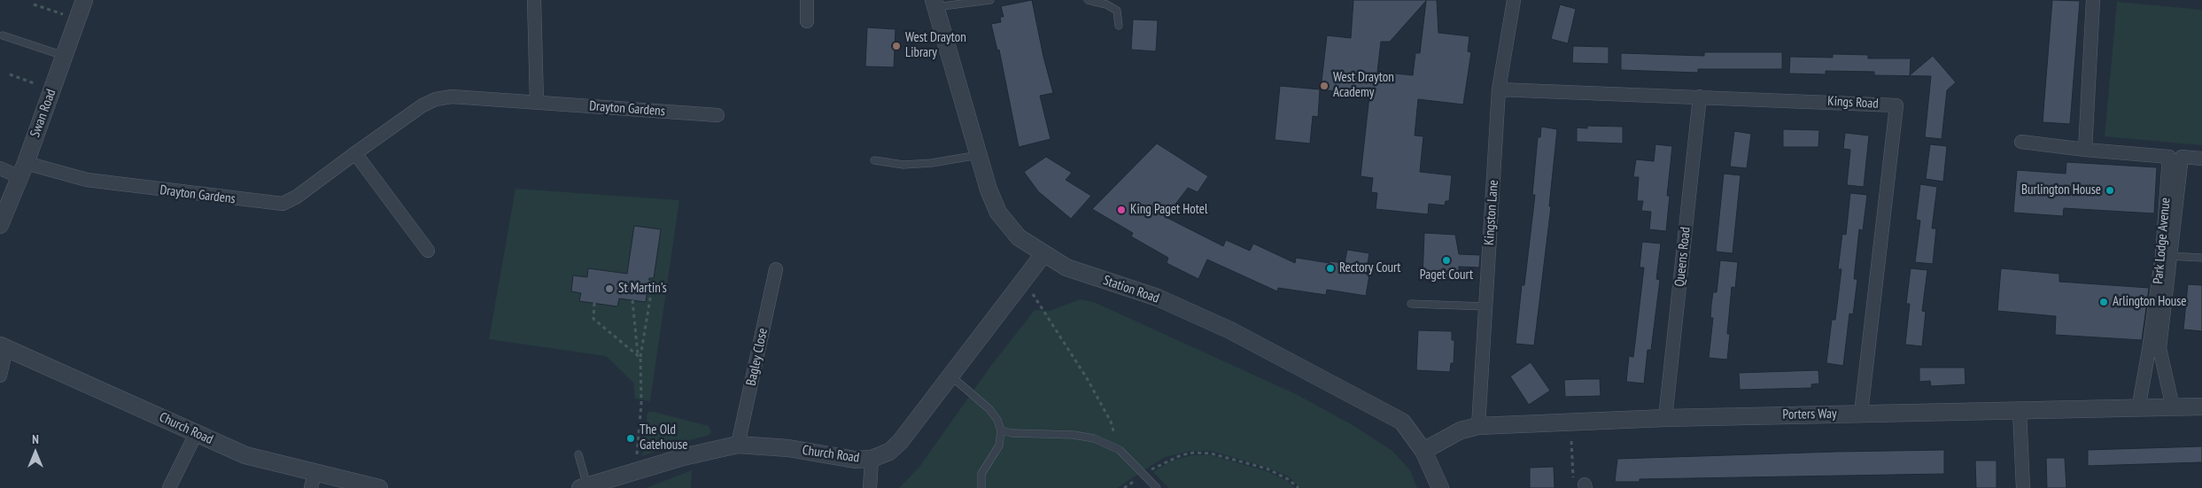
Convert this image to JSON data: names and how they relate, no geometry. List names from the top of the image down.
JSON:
{
  "streets": {
    "street": [
      "Kings Road",
      "Drayton Gardens",
      "Swan Road",
      "Kingston Lane",
      "Park Lodge Avenue",
      "Queens Road",
      "Station Road",
      "Bagley Close",
      "Porters Way",
      "Church Road"
    ]
  },
  "crossings": [
    ["Kings Road", "Kingston Lane"],
    ["Kings Road", "Queens Road"],
    ["Kings Road", "Porters Way"],
    ["Drayton Gardens", "Swan Road"],
    ["Kingston Lane", "Porters Way"],
    ["Park Lodge Avenue", "Porters Way"],
    ["Queens Road", "Porters Way"],
    ["Station Road", "Porters Way"],
    ["Station Road", "Church Road"],
    ["Bagley Close", "Church Road"]
  ],
  "places": [
    "West Drayton Library",
    "West Drayton Academy",
    "Burlington House",
    "King Paget Hotel",
    "Paget Court",
    "Rectory Court",
    "St Martin's",
    "Arlington House",
    "The Old Gatehouse"
  ],
  "north": "top"
}
